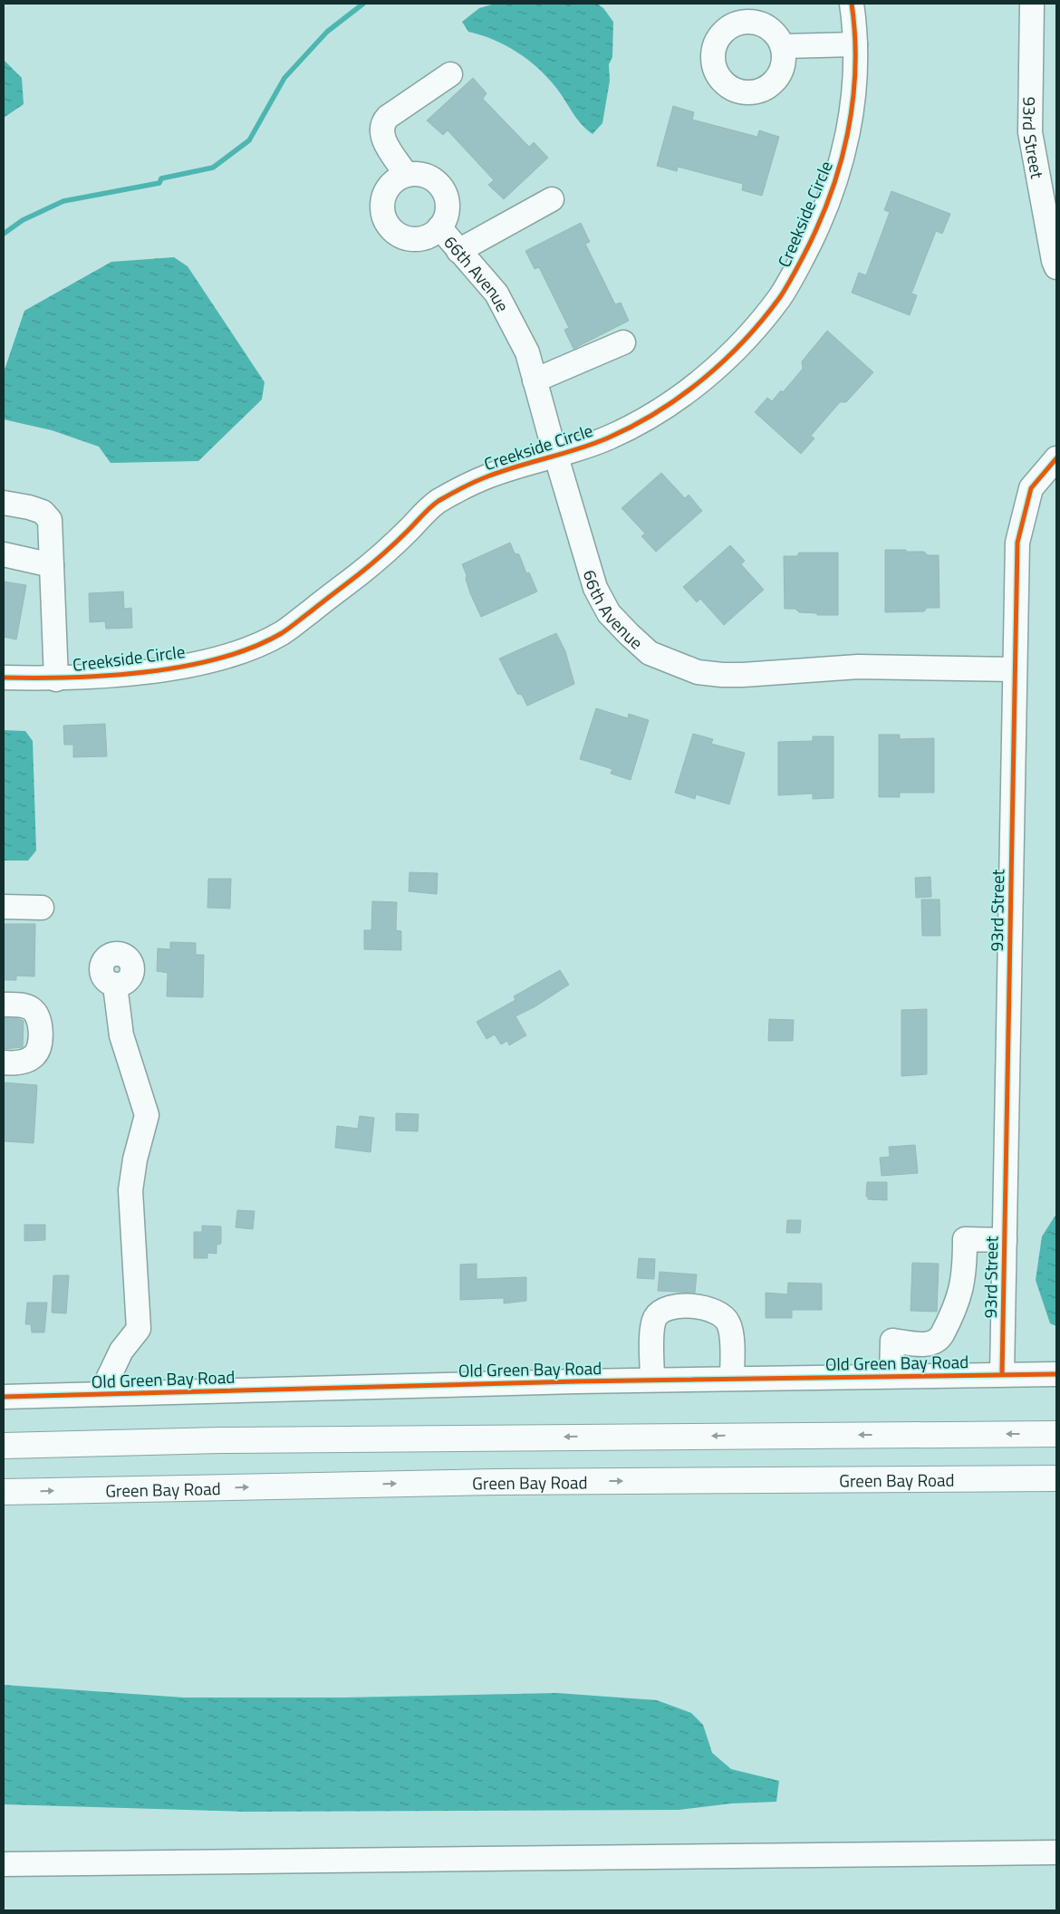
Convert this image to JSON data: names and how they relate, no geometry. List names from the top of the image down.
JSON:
{
  "streets": {
    "main road": ["Green Bay Road"],
    "street": [
      "93rd Street",
      "Creekside Circle",
      "66th Avenue",
      "Old Green Bay Road"
    ]
  },
  "crossings": [
    ["93rd Street", "66th Avenue"],
    ["93rd Street", "Old Green Bay Road"],
    ["Creekside Circle", "66th Avenue"]
  ]
}
